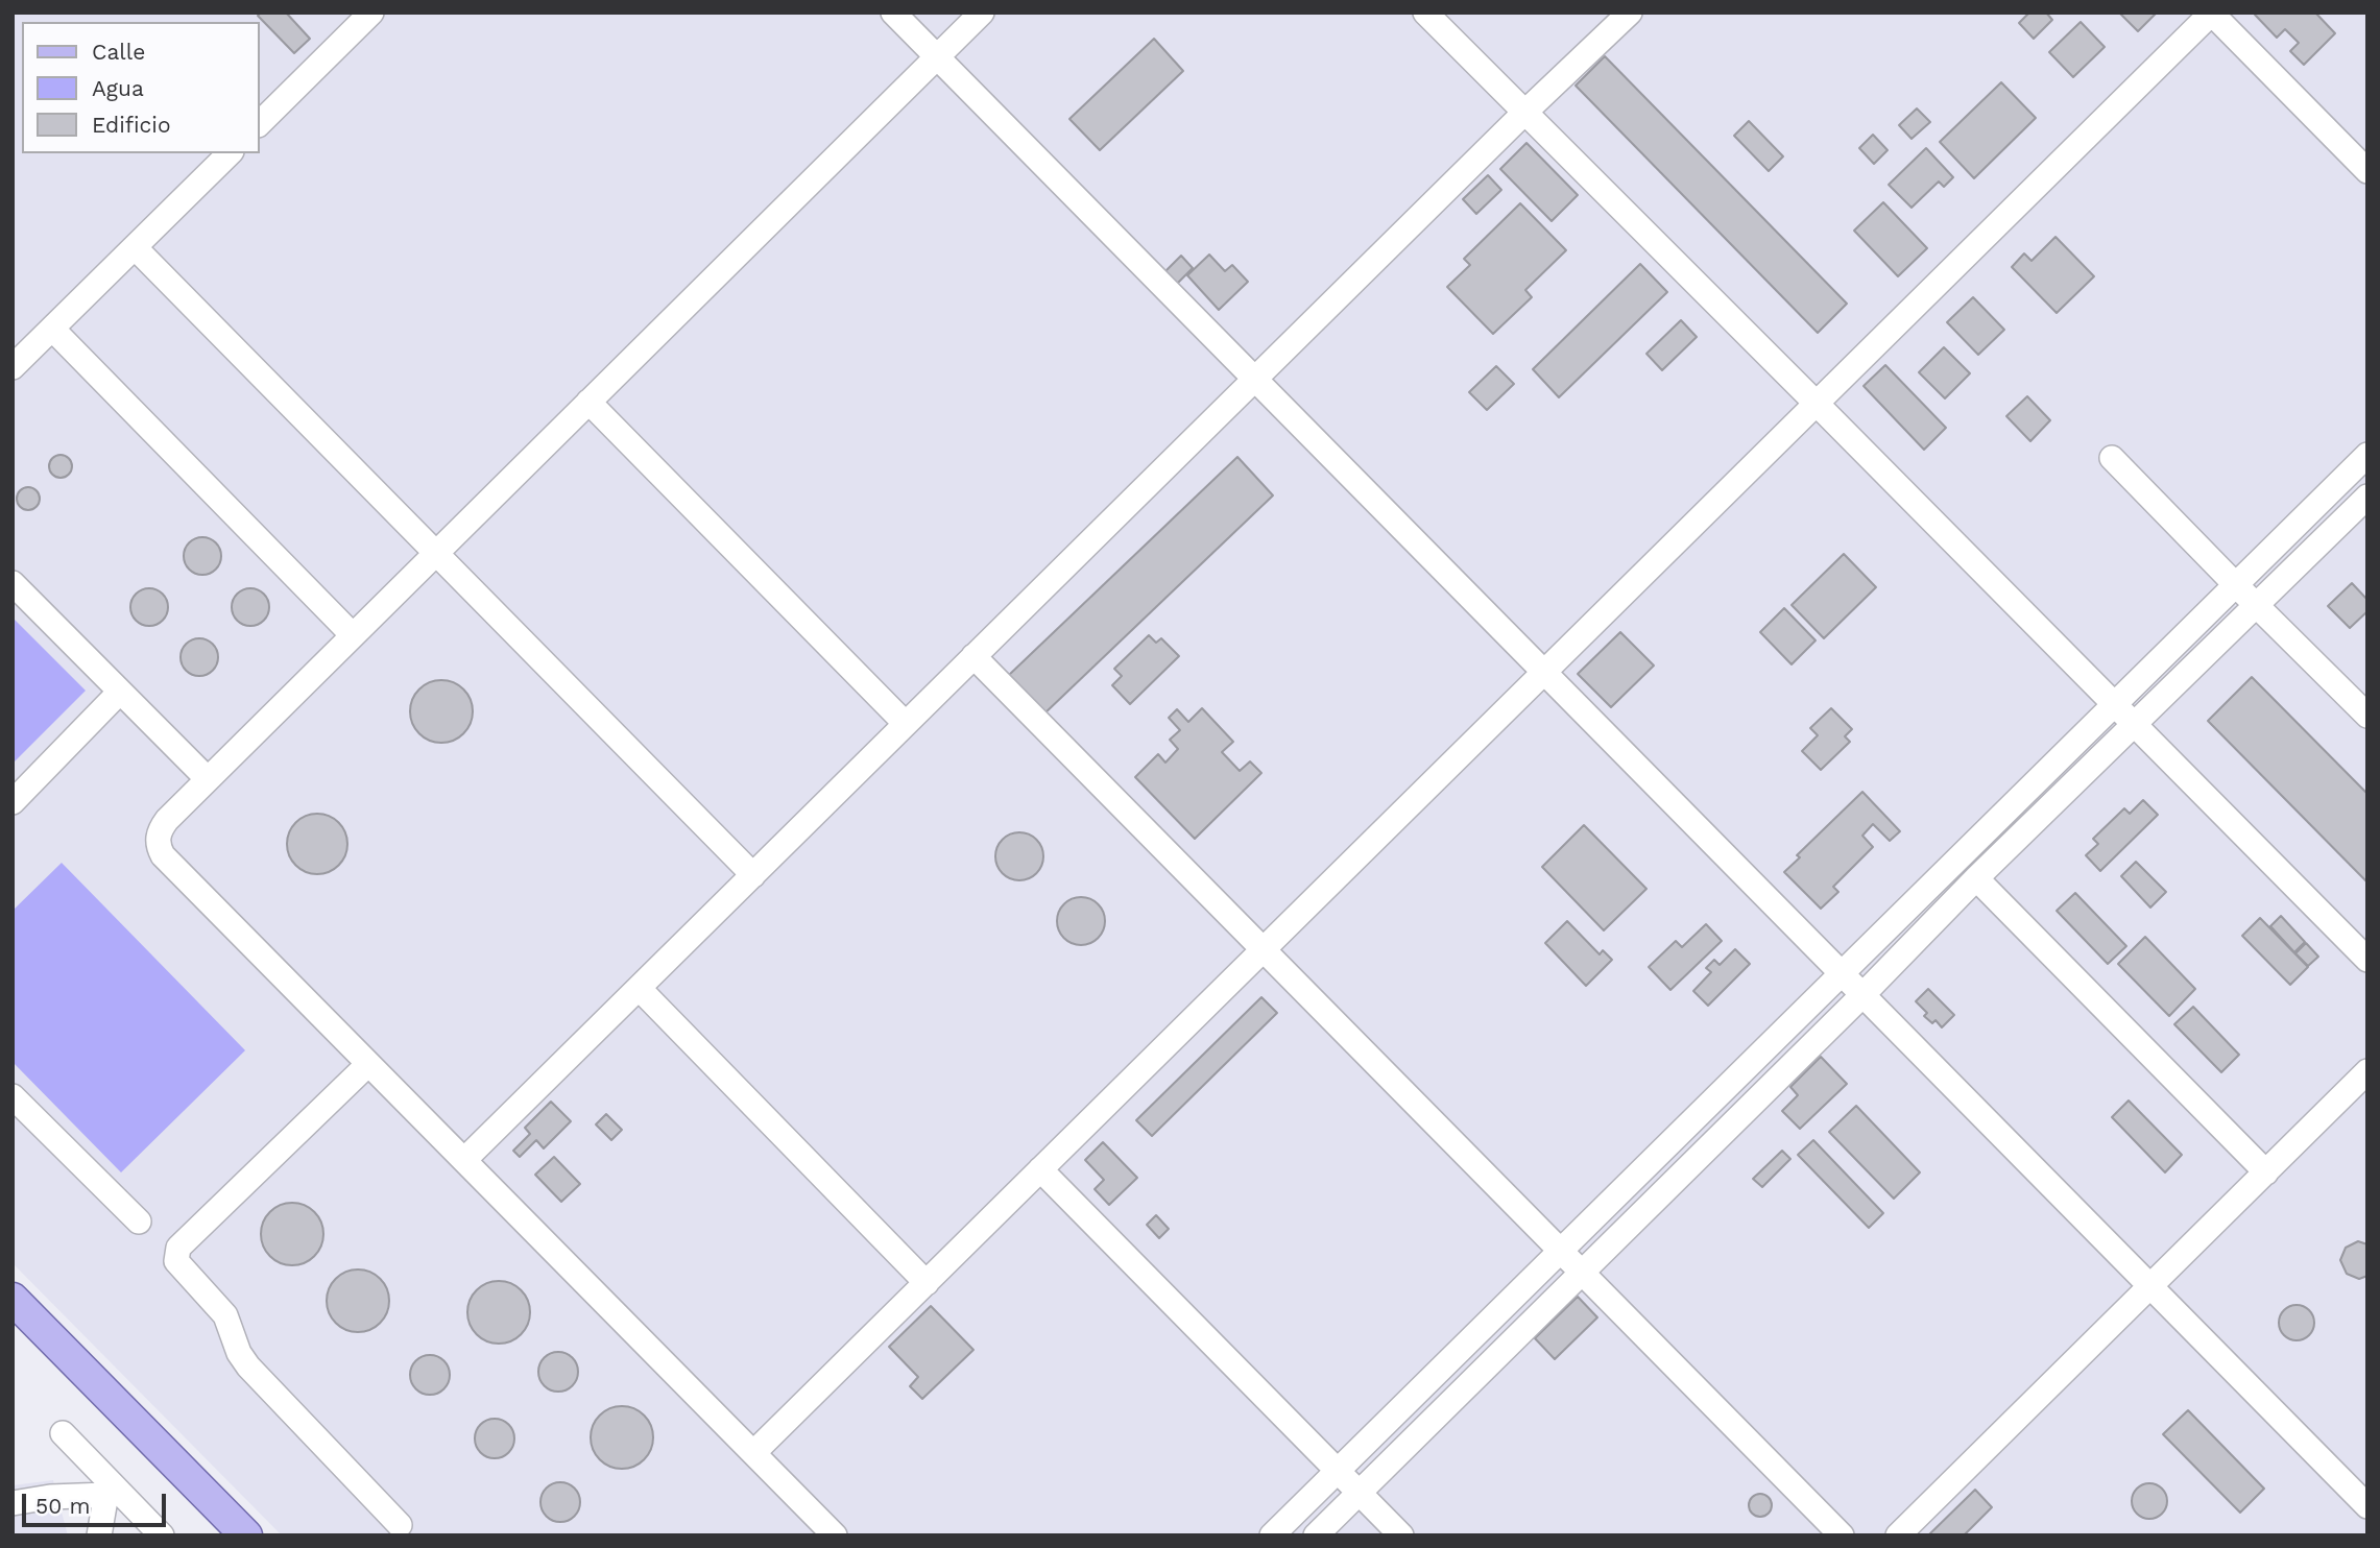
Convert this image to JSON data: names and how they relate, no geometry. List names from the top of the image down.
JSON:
{
  "legend": ["Calle", "Agua", "Edificio"],
  "scale_bar": "50 m"
}
